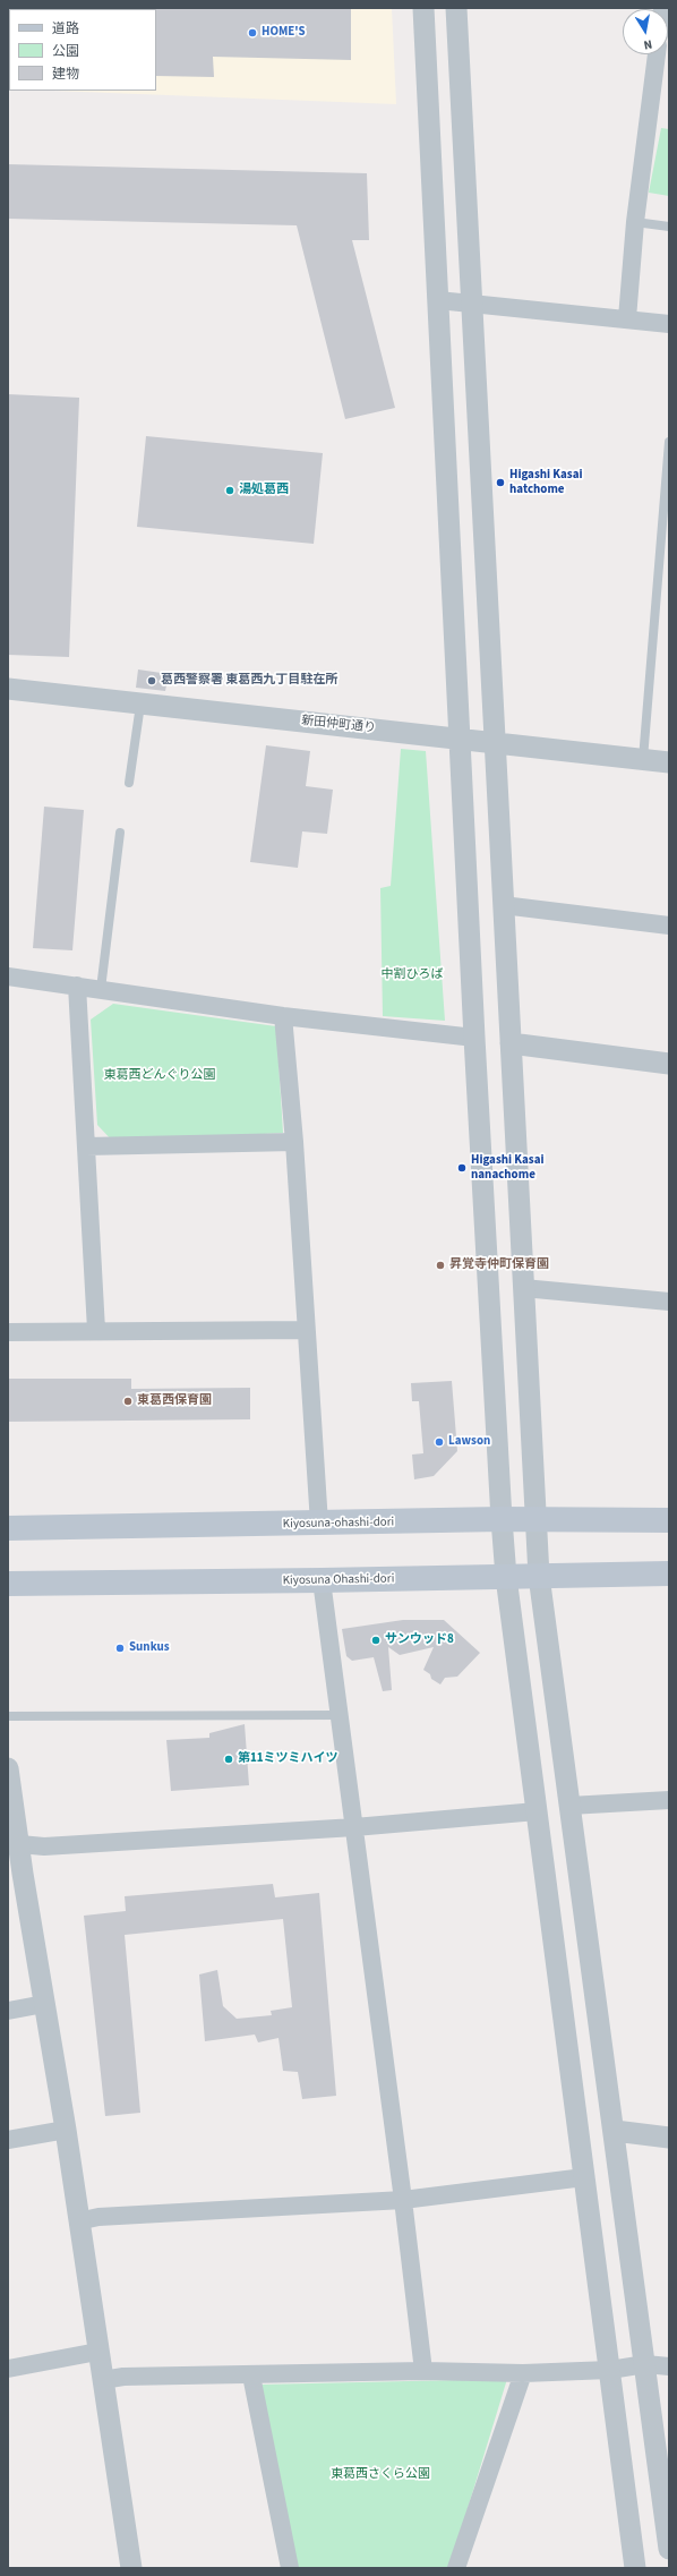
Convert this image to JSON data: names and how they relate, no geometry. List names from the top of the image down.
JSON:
{
  "streets": {
    "main road": ["Kiyosuna-ohashi-dori", "Kiyosuna Ohashi-dori"],
    "street": ["新田仲町通り"]
  },
  "parks": ["中割ひろば", "東葛西どんぐり公園", "東葛西さくら公園"],
  "places": [
    "HOME'S",
    "Higashi Kasai hatchome",
    "湯処葛西",
    "葛西警察署 東葛西九丁目駐在所",
    "Higashi Kasai nanachome",
    "昇覚寺仲町保育園",
    "東葛西保育園",
    "Lawson",
    "サンウッド8",
    "Sunkus",
    "第11ミツミハイツ"
  ],
  "legend": ["道路", "公園", "建物"],
  "north": "bottom"
}
